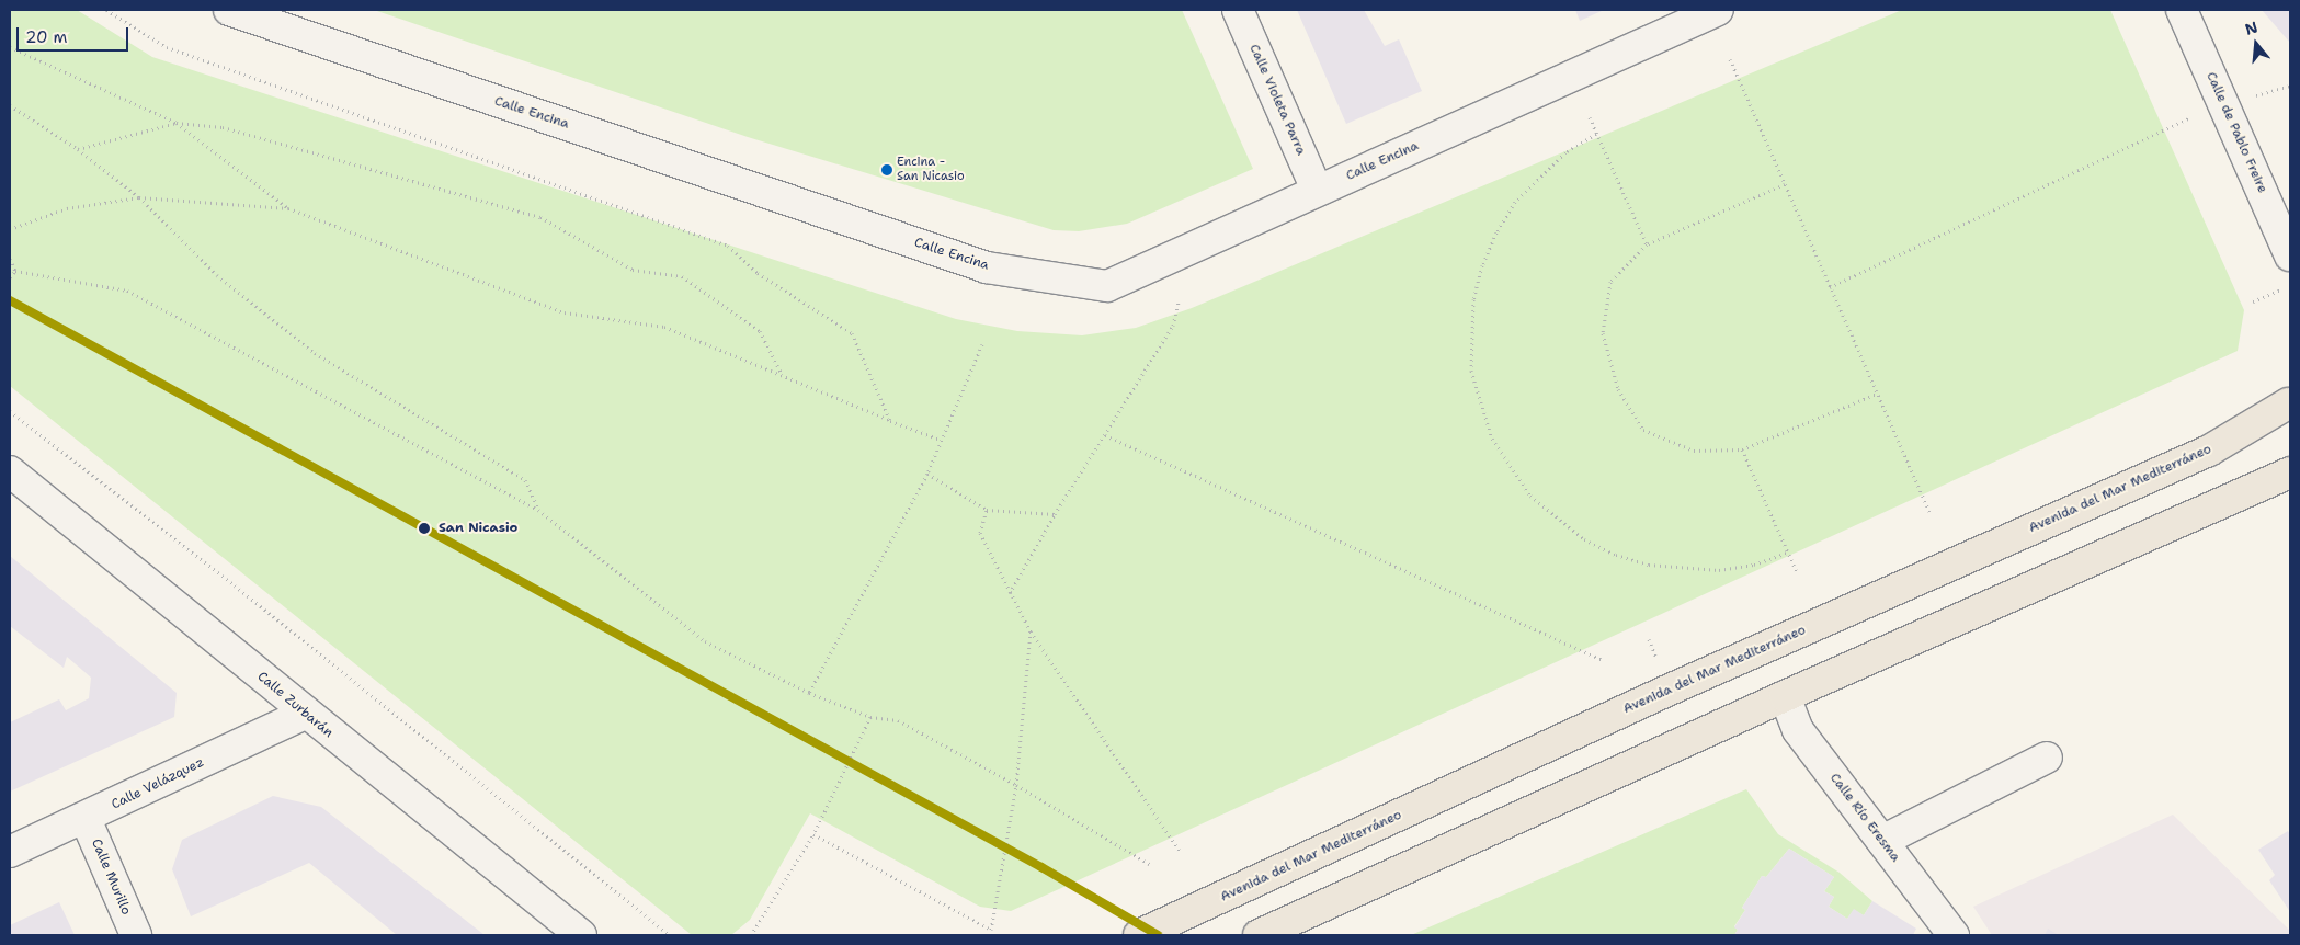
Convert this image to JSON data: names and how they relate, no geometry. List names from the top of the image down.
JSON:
{
  "streets": {
    "main road": ["Avenida del Mar Mediterráneo"],
    "street": [
      "Calle Violeta Parra",
      "Calle Encina",
      "Calle de Pablo Freire",
      "Calle Zurbarán",
      "Calle Velázquez",
      "Calle Río Eresma",
      "Calle Murillo"
    ]
  },
  "crossings": [
    ["Calle Violeta Parra", "Calle Encina"],
    ["Calle Zurbarán", "Calle Velázquez"],
    ["Calle Velázquez", "Calle Murillo"]
  ],
  "places": ["Encina - San Nicasio", "San Nicasio"],
  "scale_bar": "20 m",
  "north": "top"
}
